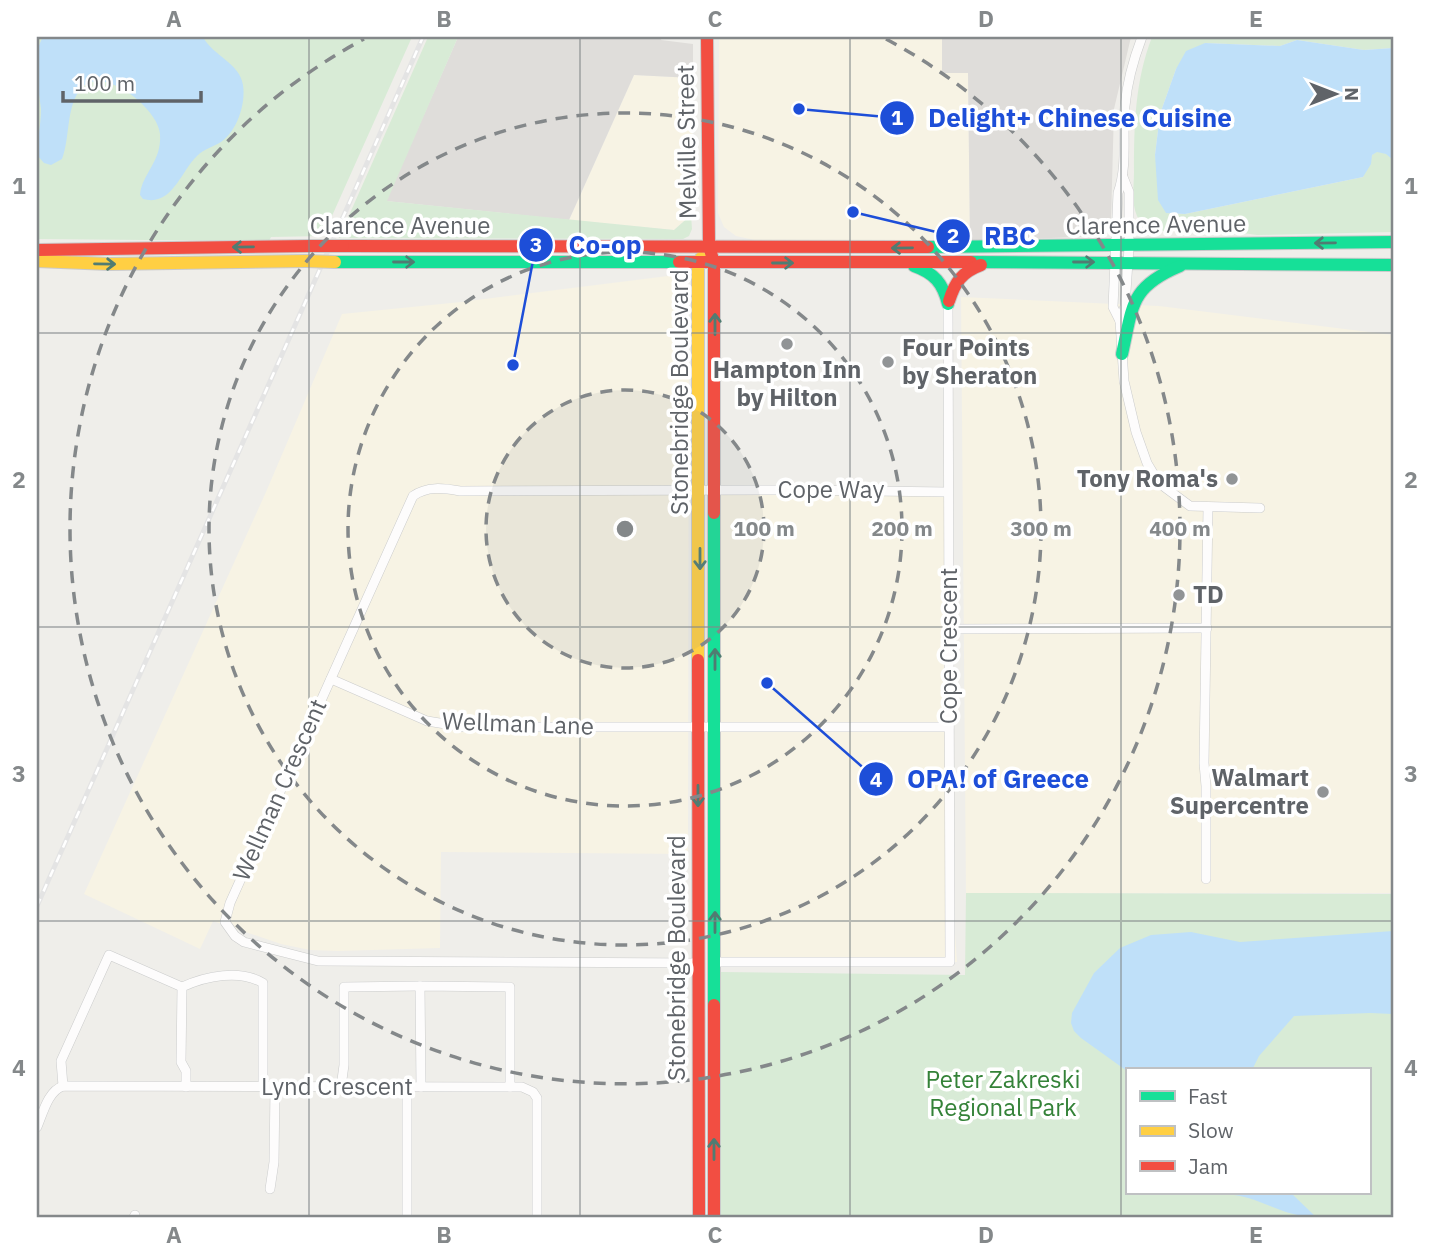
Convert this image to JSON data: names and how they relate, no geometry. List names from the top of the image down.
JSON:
{
  "streets": {
    "main road": ["Melville Street", "Clarence Avenue", "Stonebridge Boulevard"],
    "street": [
      "Cope Way",
      "Cope Crescent",
      "Wellman Lane",
      "Wellman Crescent",
      "Lynd Crescent"
    ]
  },
  "crossings": [
    ["Melville Street", "Clarence Avenue"],
    ["Melville Street", "Stonebridge Boulevard"],
    ["Clarence Avenue", "Stonebridge Boulevard"],
    ["Stonebridge Boulevard", "Cope Way"],
    ["Stonebridge Boulevard", "Cope Crescent"],
    ["Stonebridge Boulevard", "Wellman Lane"],
    ["Stonebridge Boulevard", "Wellman Crescent"],
    ["Cope Way", "Cope Crescent"],
    ["Cope Way", "Wellman Crescent"],
    ["Cope Crescent", "Wellman Lane"],
    ["Wellman Lane", "Wellman Crescent"]
  ],
  "parks": ["Peter Zakreski Regional Park"],
  "places": [
    "Delight+ Chinese Cuisine",
    "RBC",
    "Hampton Inn by Hilton",
    "Four Points by Sheraton",
    "Co-op",
    "Tony Roma's",
    "TD",
    "OPA! of Greece",
    "Walmart Supercentre"
  ],
  "legend": ["Fast", "Slow", "Jam"],
  "scale_bar": "100 m",
  "north": "right",
  "grid": {
    "columns": [
      "A",
      "B",
      "C",
      "D",
      "E"
    ],
    "rows": [
      "1",
      "2",
      "3",
      "4"
    ]
  },
  "rings": [
    "100 m",
    "200 m",
    "300 m",
    "400 m"
  ]
}
